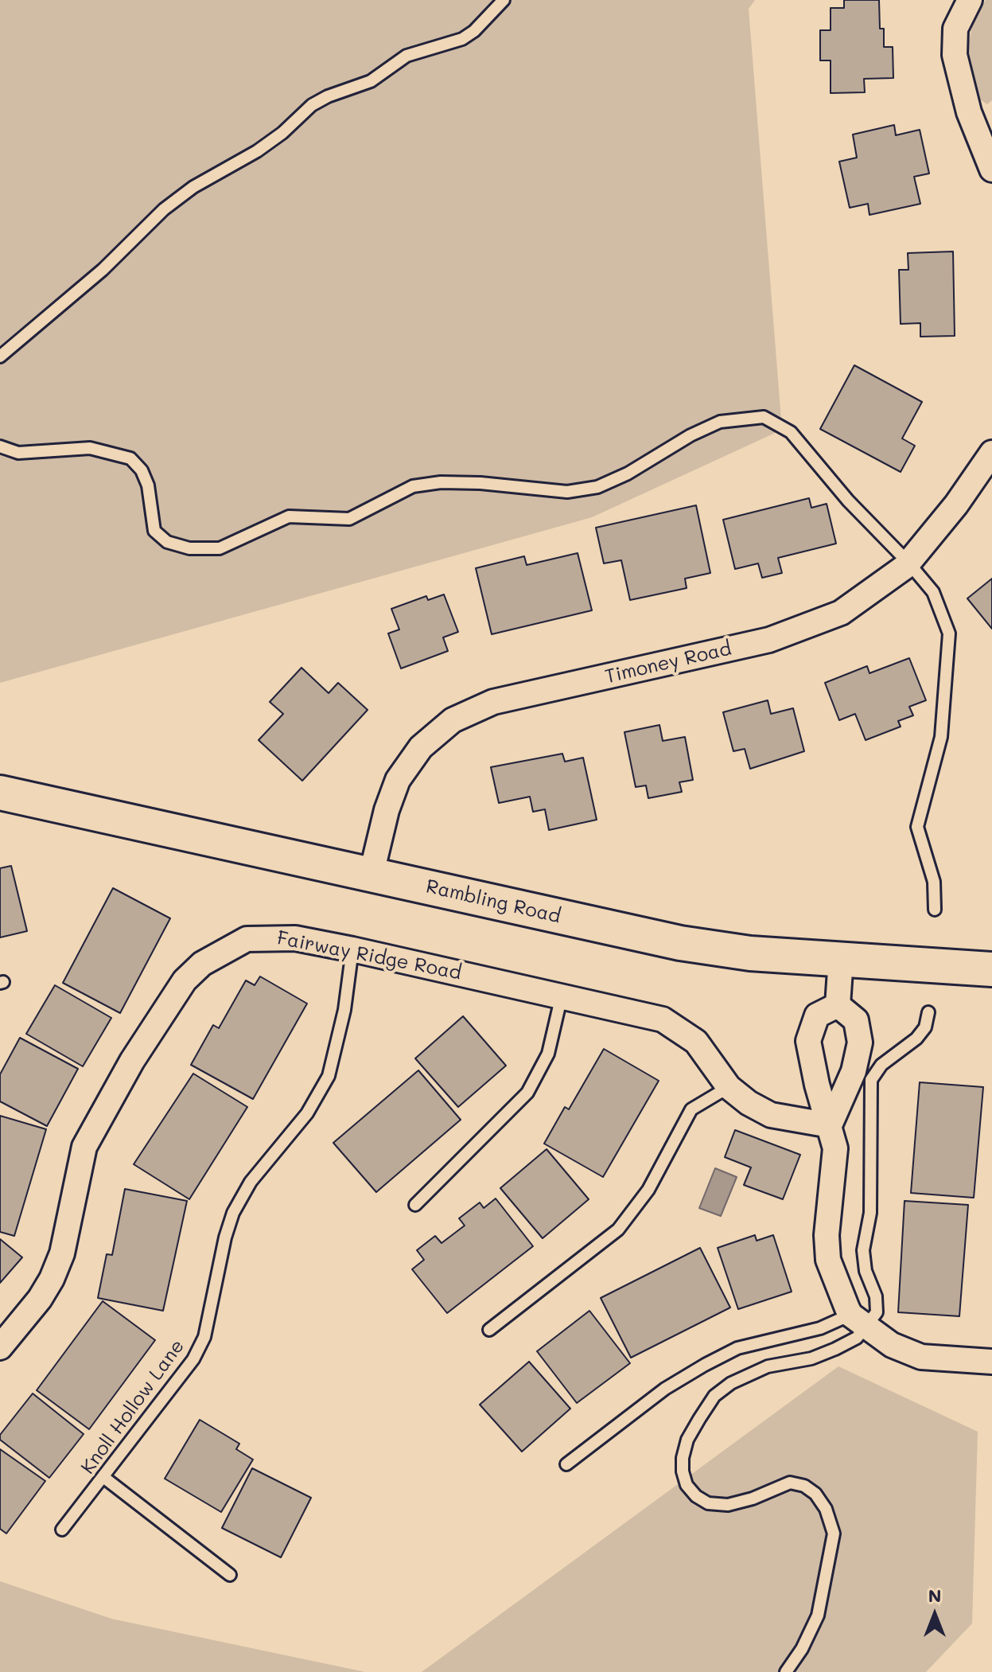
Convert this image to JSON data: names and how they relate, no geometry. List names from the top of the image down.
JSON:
{
  "streets": {
    "street": ["Timoney Road", "Rambling Road", "Fairway Ridge Road"],
    "lane": ["Knoll Hollow Lane"]
  },
  "crossings": [
    ["Timoney Road", "Rambling Road"],
    ["Fairway Ridge Road", "Knoll Hollow Lane"]
  ],
  "north": "top"
}
